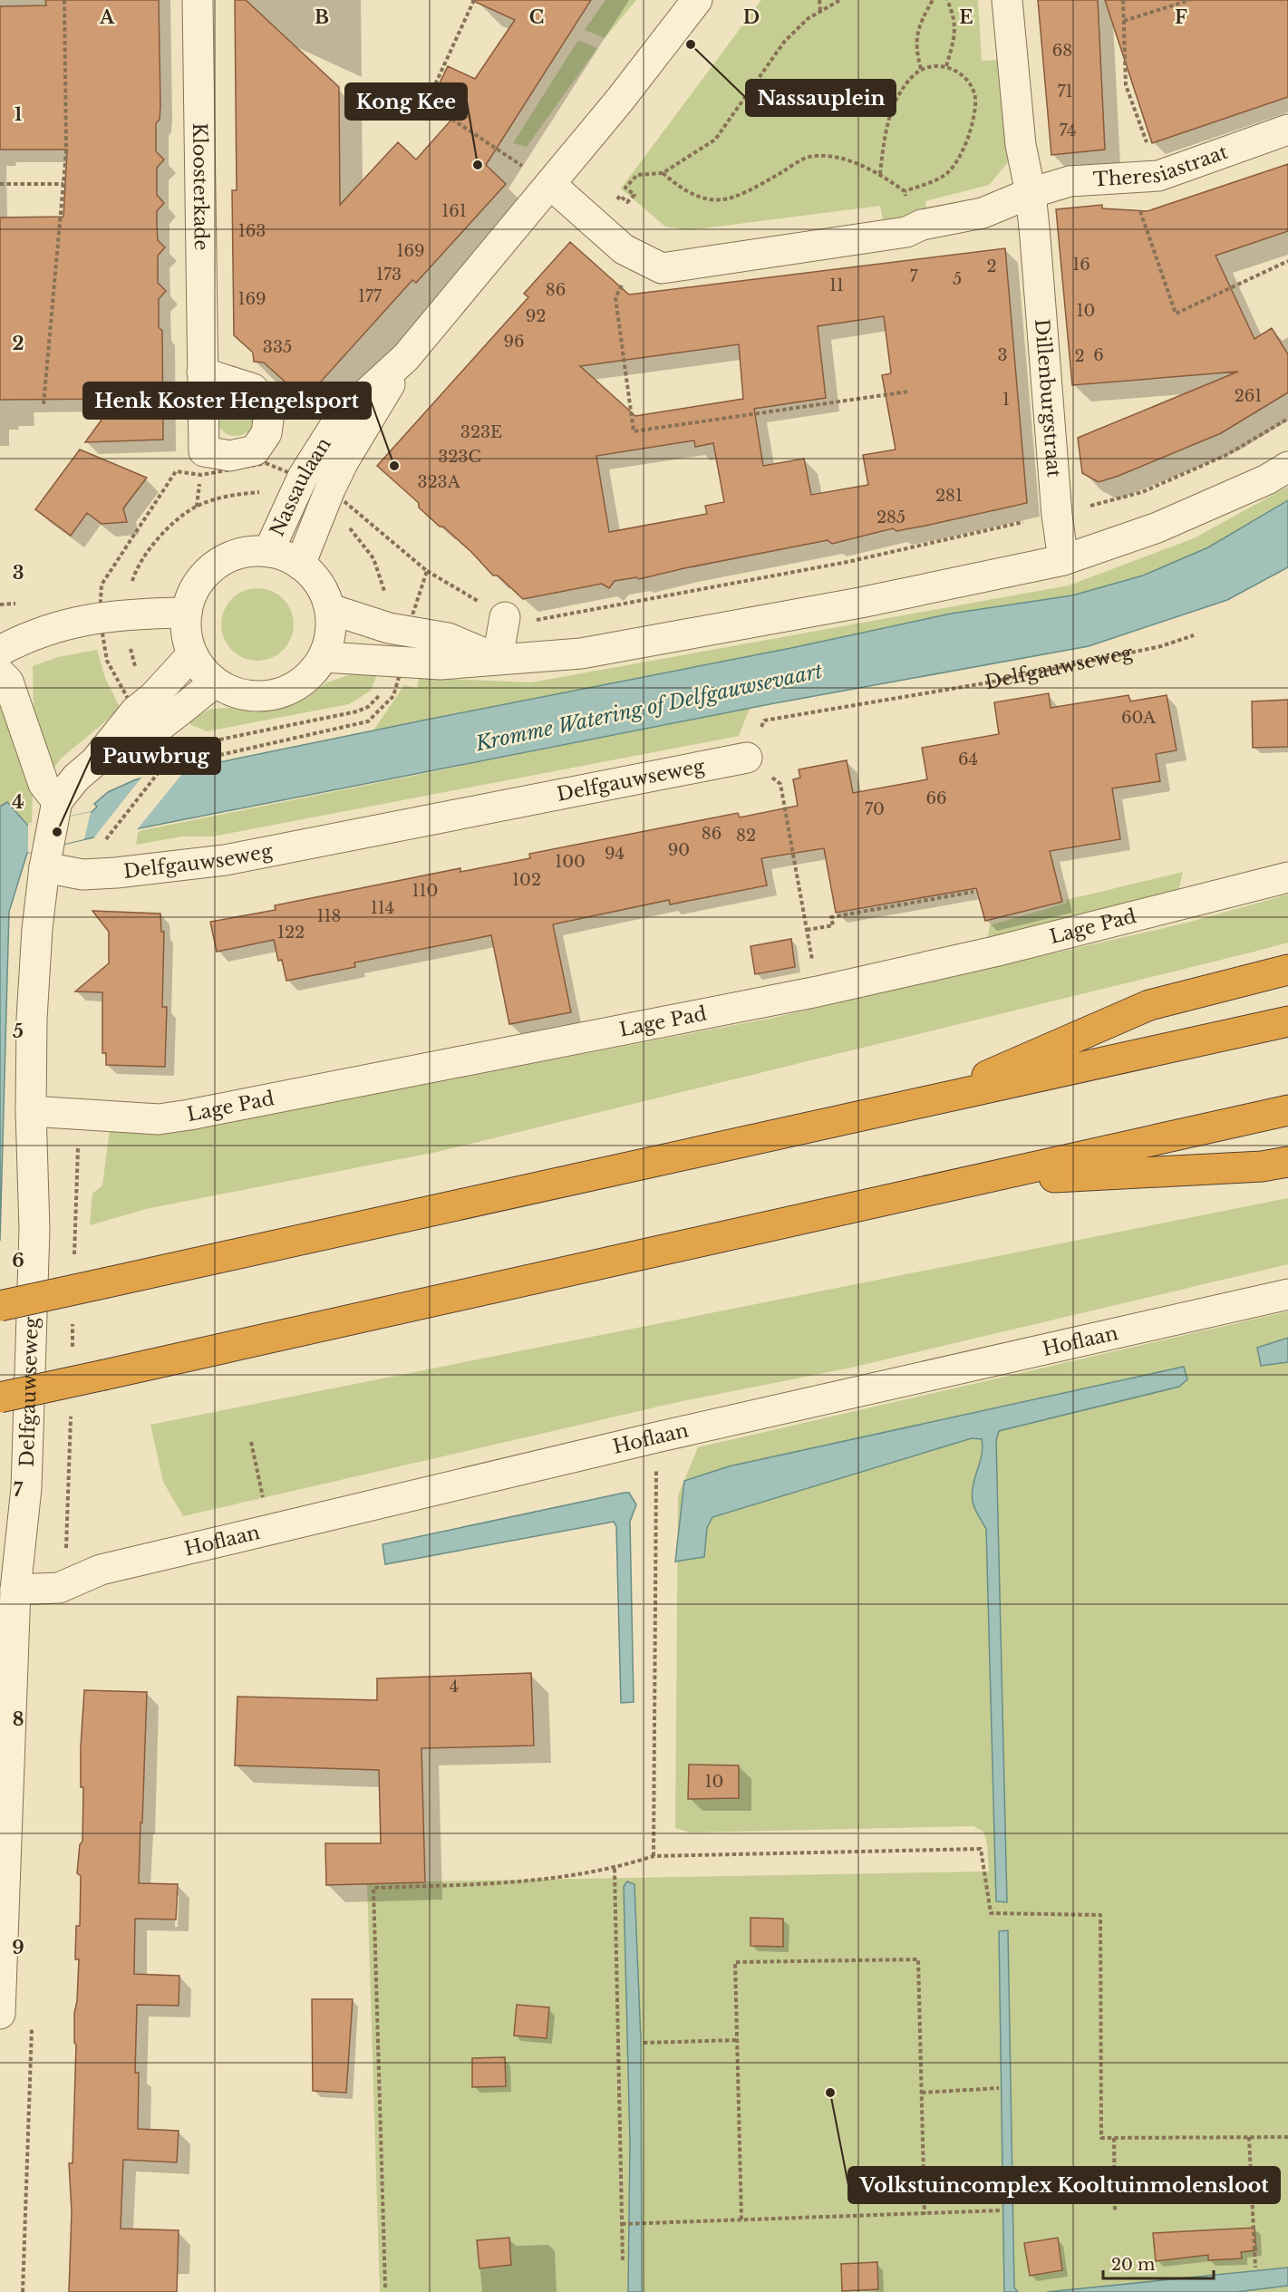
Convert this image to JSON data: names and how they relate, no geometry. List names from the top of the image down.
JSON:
{
  "streets": {
    "street": [
      "Theresiastraat",
      "Kloosterkade",
      "Dillenburgstraat",
      "Nassaulaan",
      "Delfgauwseweg",
      "Lage Pad",
      "Hoflaan"
    ]
  },
  "crossings": [
    ["Theresiastraat", "Dillenburgstraat"],
    ["Theresiastraat", "Nassaulaan"],
    ["Delfgauwseweg", "Lage Pad"],
    ["Delfgauwseweg", "Hoflaan"]
  ],
  "water": ["Kromme Watering of Delfgauwsevaart"],
  "places": [
    "Nassauplein",
    "Kong Kee",
    "Henk Koster Hengelsport",
    "Pauwbrug",
    "Volkstuincomplex Kooltuinmolensloot"
  ],
  "house_numbers": [
    "68",
    "71",
    "74",
    "161",
    "163",
    "169",
    "16",
    "2",
    "173",
    "7",
    "5",
    "11",
    "86",
    "177",
    "169",
    "10",
    "92",
    "96",
    "335",
    "3",
    "6",
    "2",
    "261",
    "1",
    "323E",
    "323C",
    "323A",
    "281",
    "285",
    "60A",
    "64",
    "66",
    "70",
    "86",
    "82",
    "90",
    "94",
    "100",
    "102",
    "110",
    "114",
    "118",
    "122",
    "4",
    "10"
  ],
  "scale_bar": "20 m",
  "grid": {
    "columns": [
      "A",
      "B",
      "C",
      "D",
      "E",
      "F"
    ],
    "rows": [
      "1",
      "2",
      "3",
      "4",
      "5",
      "6",
      "7",
      "8",
      "9"
    ]
  }
}
